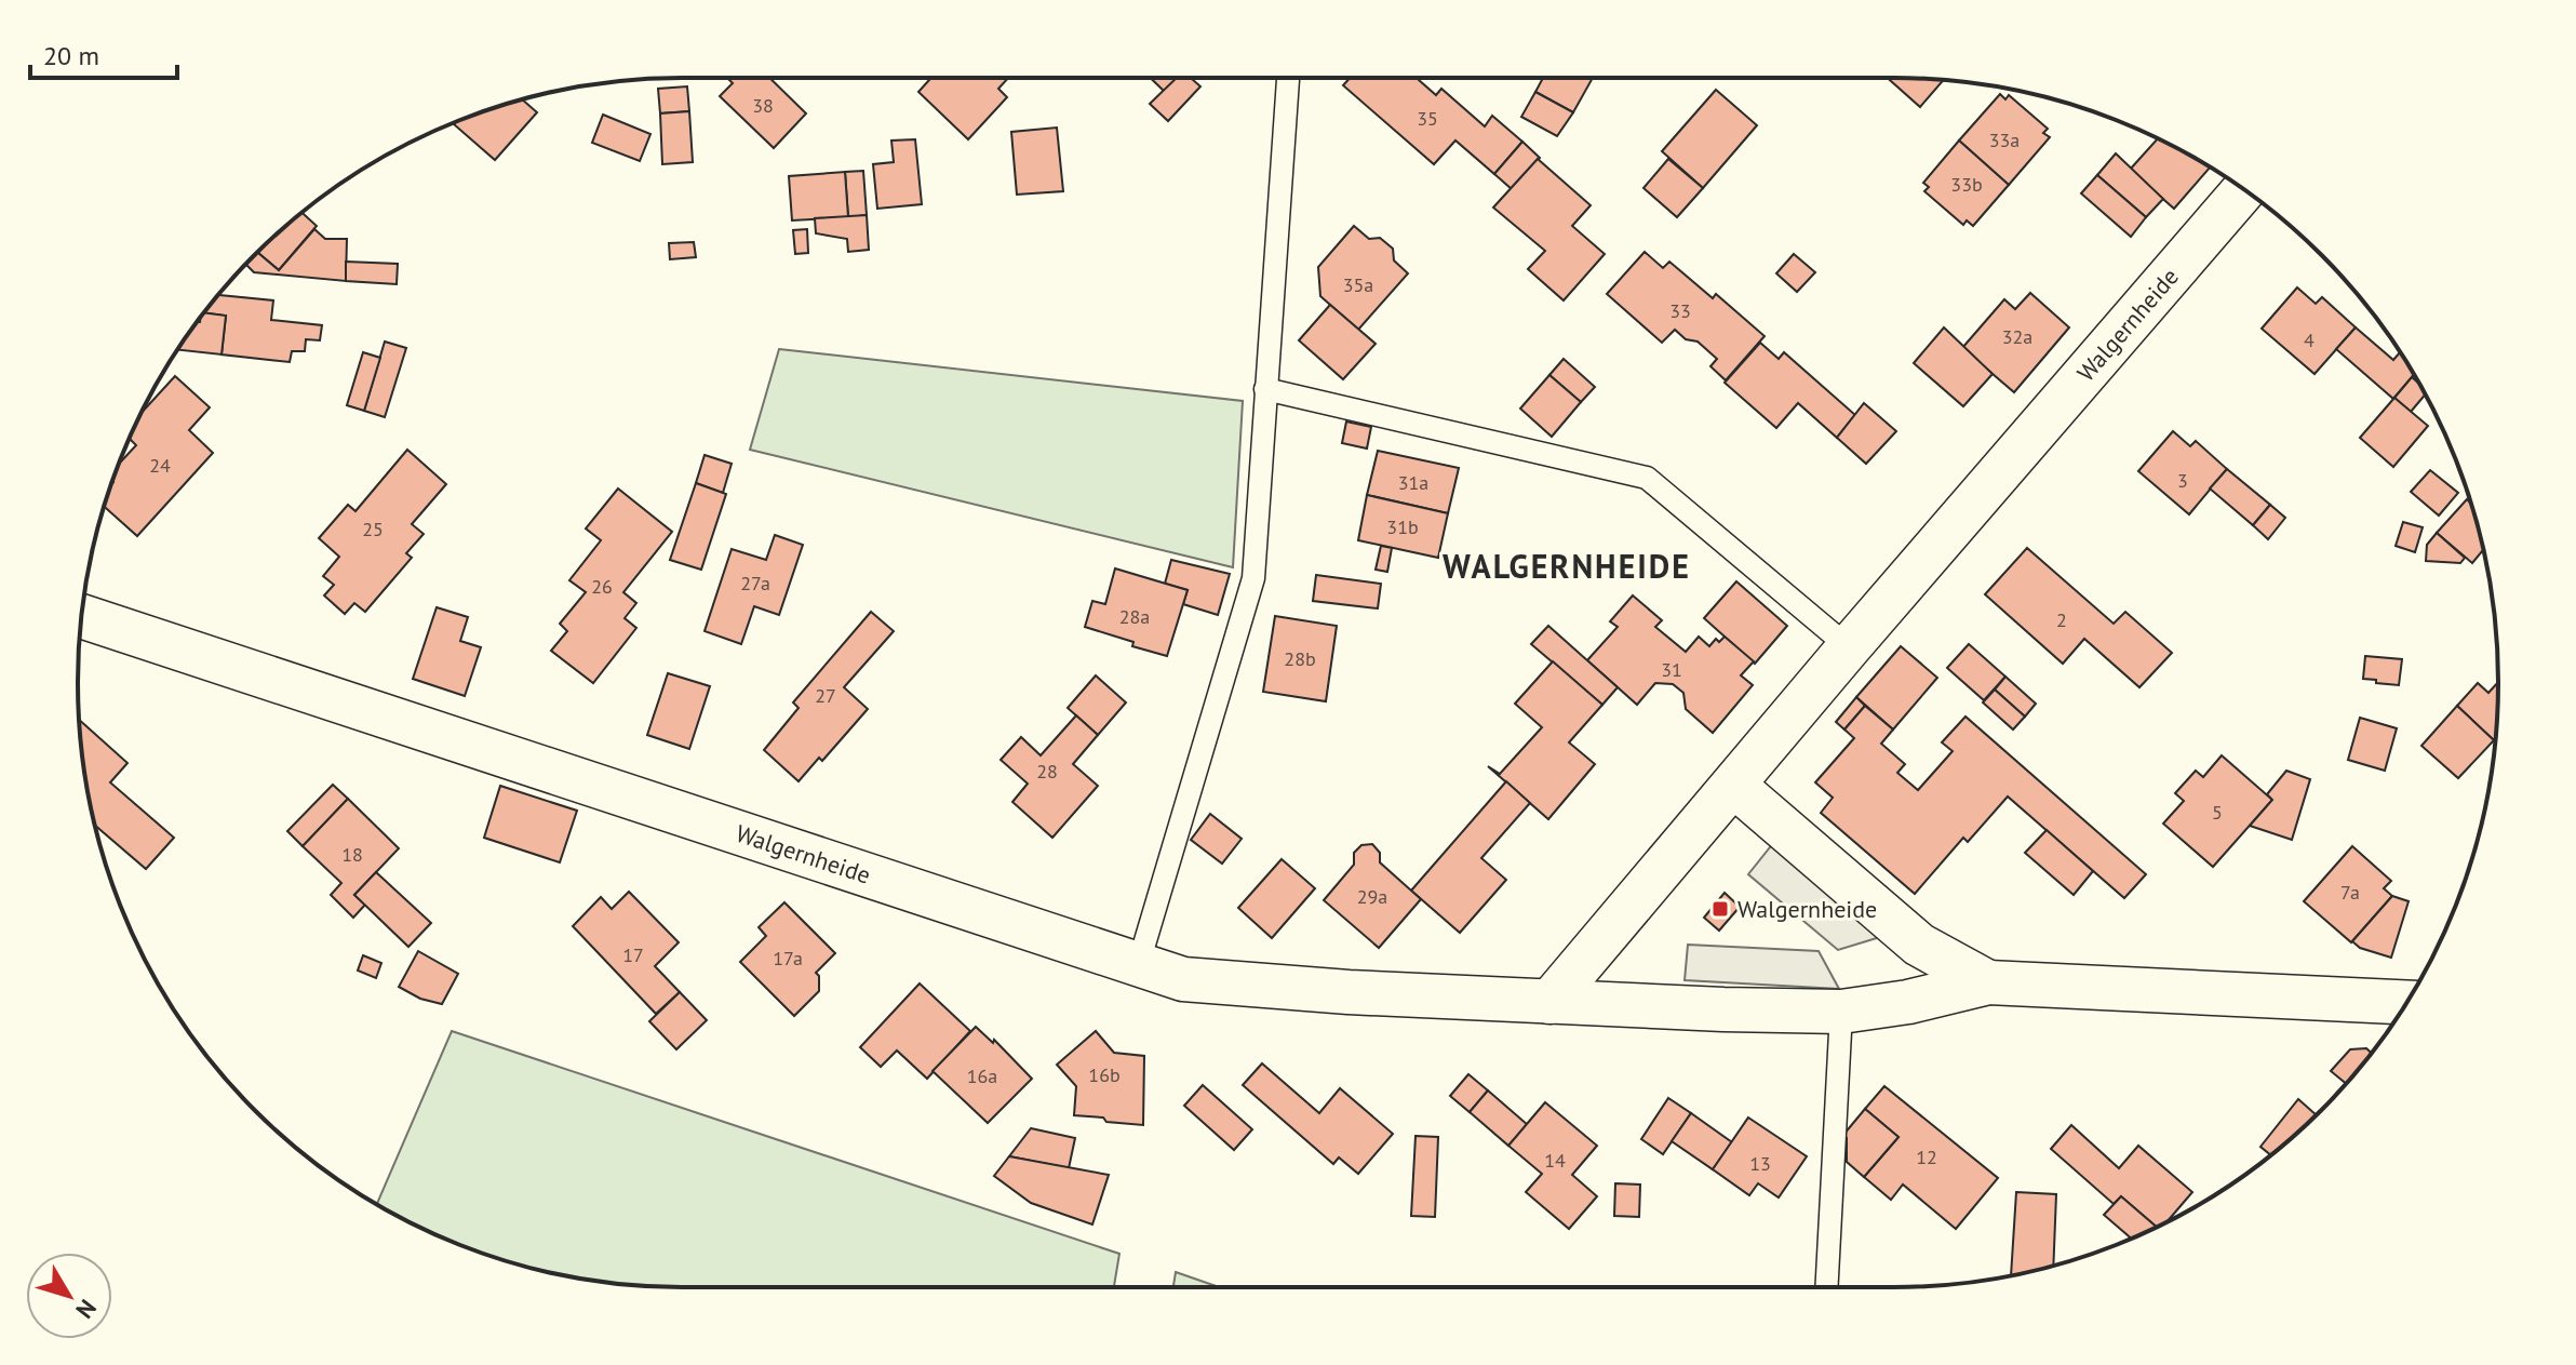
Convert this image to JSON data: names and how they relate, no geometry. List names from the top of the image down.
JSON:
{
  "streets": {
    "street": ["Walgernheide"]
  },
  "districts": ["WALGERNHEIDE"],
  "places": {
    "transit": ["Walgernheide"]
  },
  "house_numbers": [
    "38",
    "35",
    "33a",
    "33b",
    "35a",
    "33",
    "32a",
    "4",
    "24",
    "3",
    "31a",
    "31b",
    "25",
    "27a",
    "26",
    "28a",
    "2",
    "28b",
    "31",
    "27",
    "28",
    "5",
    "18",
    "7a",
    "29a",
    "17",
    "17a",
    "16b",
    "16a",
    "12",
    "14",
    "13"
  ],
  "scale_bar": "20 m",
  "north": "bottom right"
}
